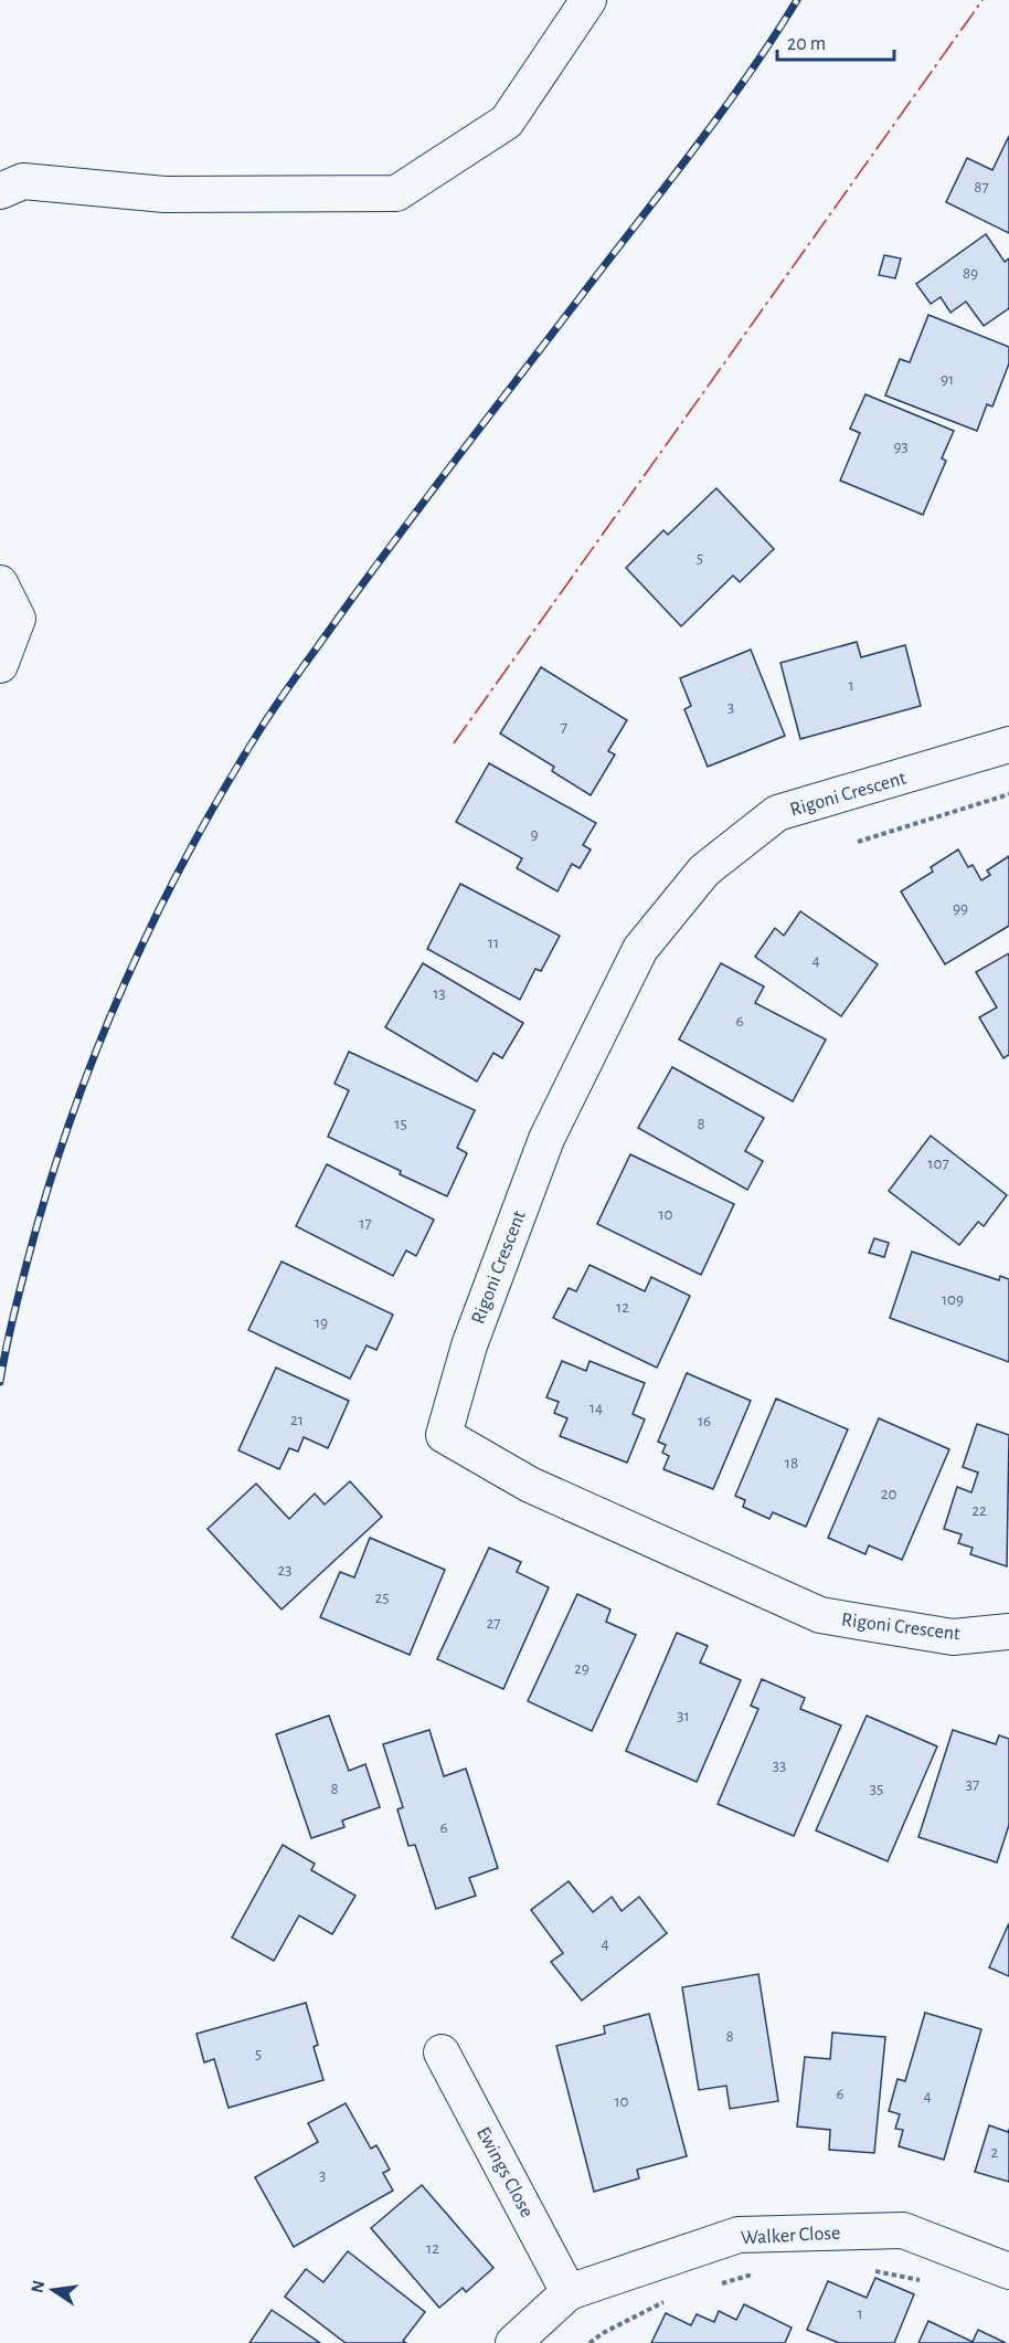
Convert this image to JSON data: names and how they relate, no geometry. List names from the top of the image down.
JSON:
{
  "streets": {
    "street": ["Rigoni Crescent", "Ewings Close", "Walker Close"]
  },
  "crossings": [
    ["Ewings Close", "Walker Close"]
  ],
  "house_numbers": [
    "87",
    "89",
    "91",
    "93",
    "5",
    "1",
    "3",
    "7",
    "9",
    "99",
    "11",
    "4",
    "13",
    "6",
    "15",
    "8",
    "107",
    "10",
    "17",
    "109",
    "12",
    "19",
    "14",
    "21",
    "16",
    "18",
    "20",
    "22",
    "23",
    "25",
    "27",
    "29",
    "31",
    "33",
    "37",
    "8",
    "35",
    "6",
    "4",
    "8",
    "5",
    "6",
    "4",
    "10",
    "2",
    "3",
    "12",
    "1"
  ],
  "scale_bar": "20 m",
  "north": "left"
}
